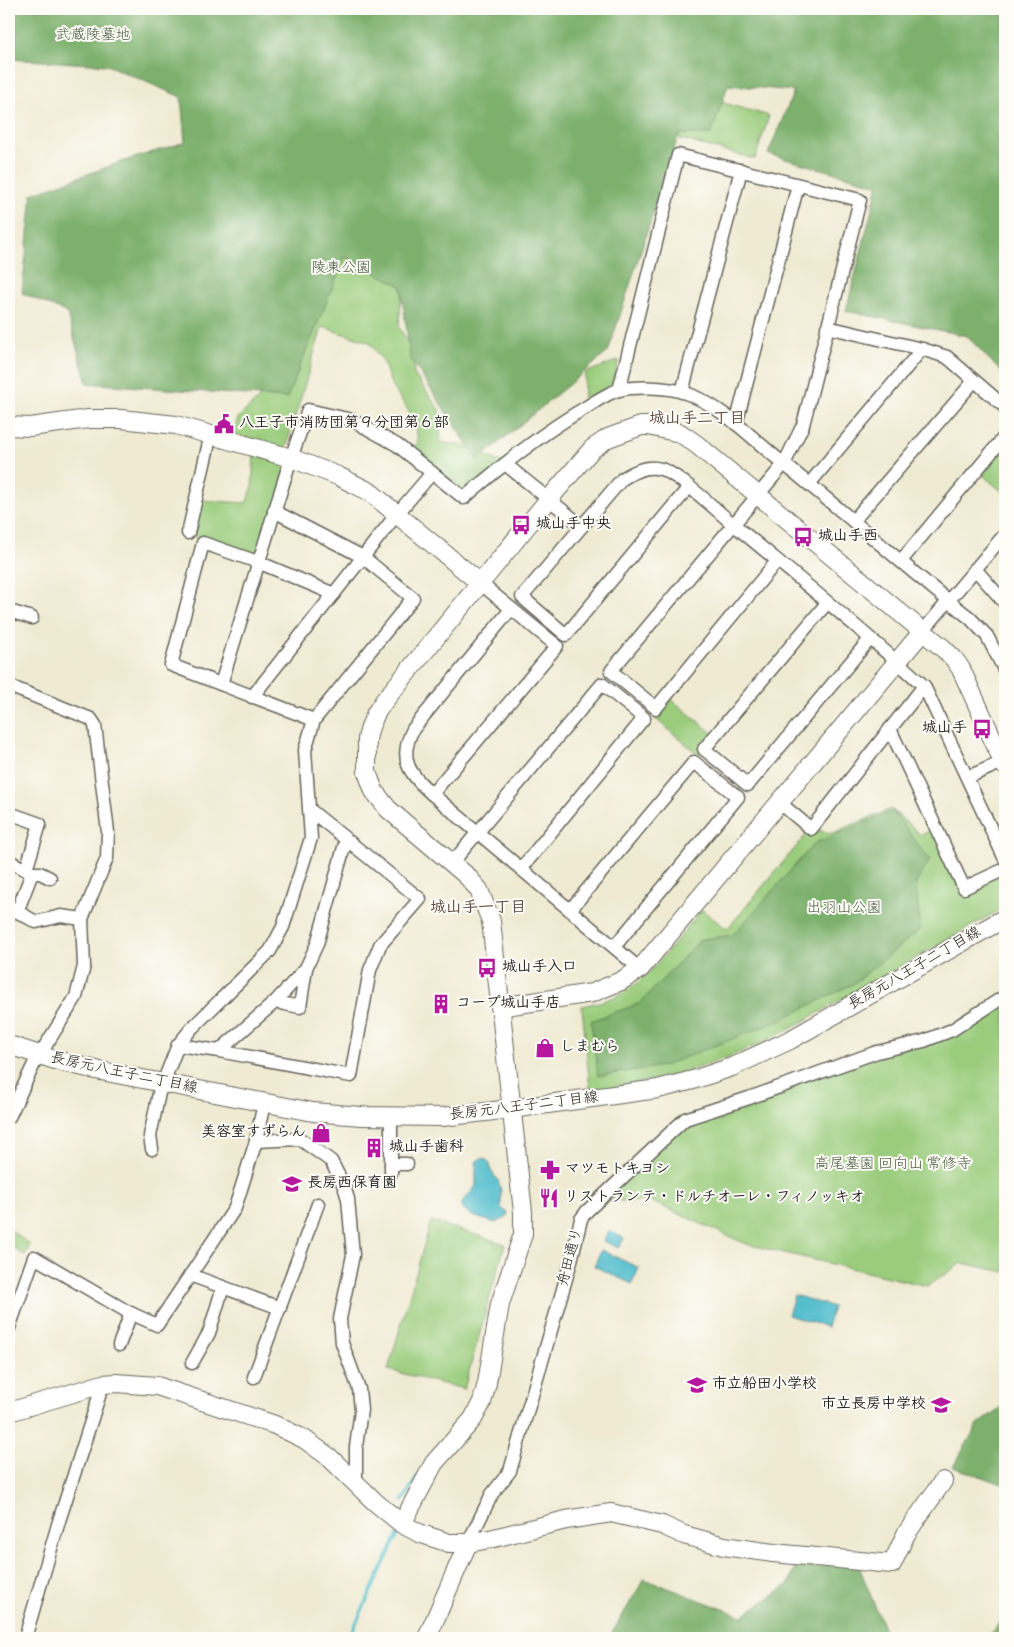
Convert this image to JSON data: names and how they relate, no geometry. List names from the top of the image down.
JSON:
{
  "streets": {
    "street": ["長房元八王子二丁目線", "舟田通り"]
  },
  "districts": ["城山手二丁目", "城山手一丁目"],
  "parks": [
    "武蔵陵墓地",
    "陵東公園",
    "出羽山公園",
    "高尾墓園 回向山 常修寺"
  ],
  "places": {
    "public building": ["八王子市消防団第９分団第６部"],
    "bus stop": [
      "城山手中央",
      "城山手西",
      "城山手",
      "城山手入口"
    ],
    "building": ["コープ城山手店", "城山手歯科"],
    "shop": ["しまむら", "美容室すずらん"],
    "pharmacy": ["マツモトキヨシ"],
    "school or university": ["長房西保育園", "市立船田小学校", "市立長房中学校"],
    "restaurant": ["リストランテ・ドルチオーレ・フィノッキオ"]
  }
}
